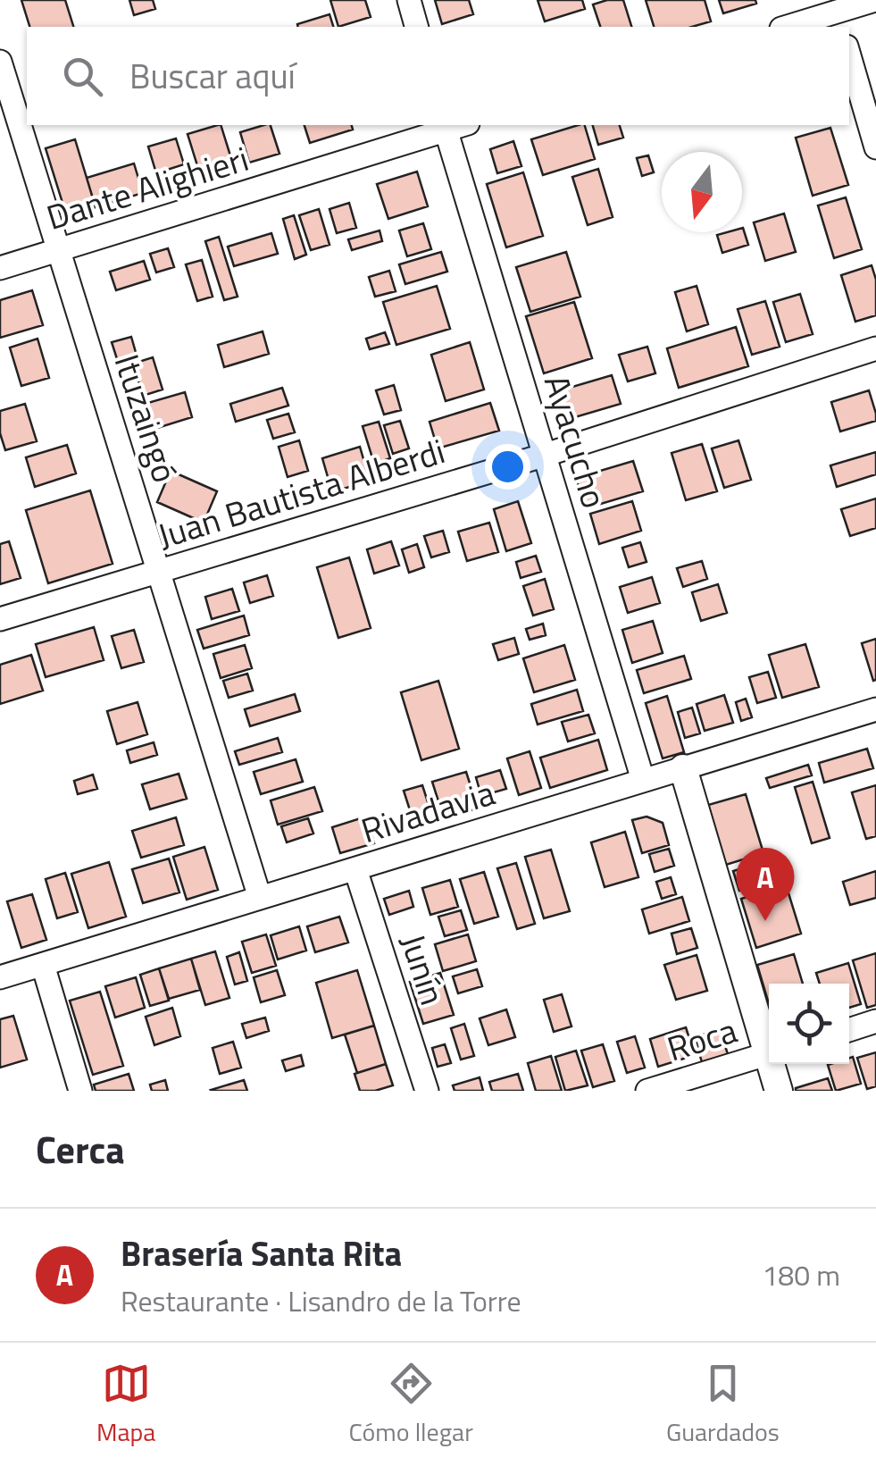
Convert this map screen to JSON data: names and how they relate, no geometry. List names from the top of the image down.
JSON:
{
  "streets": {
    "street": [
      "Dante Alighieri",
      "Ituzaingó",
      "Ayacucho",
      "Juan Bautista Alberdi",
      "Rivadavia",
      "Junín",
      "Roca"
    ]
  },
  "crossings": [
    ["Dante Alighieri", "Ituzaingó"],
    ["Dante Alighieri", "Ayacucho"],
    ["Ituzaingó", "Juan Bautista Alberdi"],
    ["Ituzaingó", "Rivadavia"],
    ["Ayacucho", "Juan Bautista Alberdi"],
    ["Ayacucho", "Rivadavia"],
    ["Rivadavia", "Junín"]
  ],
  "north": "bottom",
  "page": {
    "search": "Buscar aquí",
    "pins": "A",
    "heading": "Cerca",
    "list": [
      {
        "mark": "A",
        "name": "Brasería Santa Rita",
        "note": "Restaurante · Lisandro de la Torre",
        "value": "180 m"
      }
    ],
    "nav": ["Mapa", "Cómo llegar", "Guardados"]
  }
}
